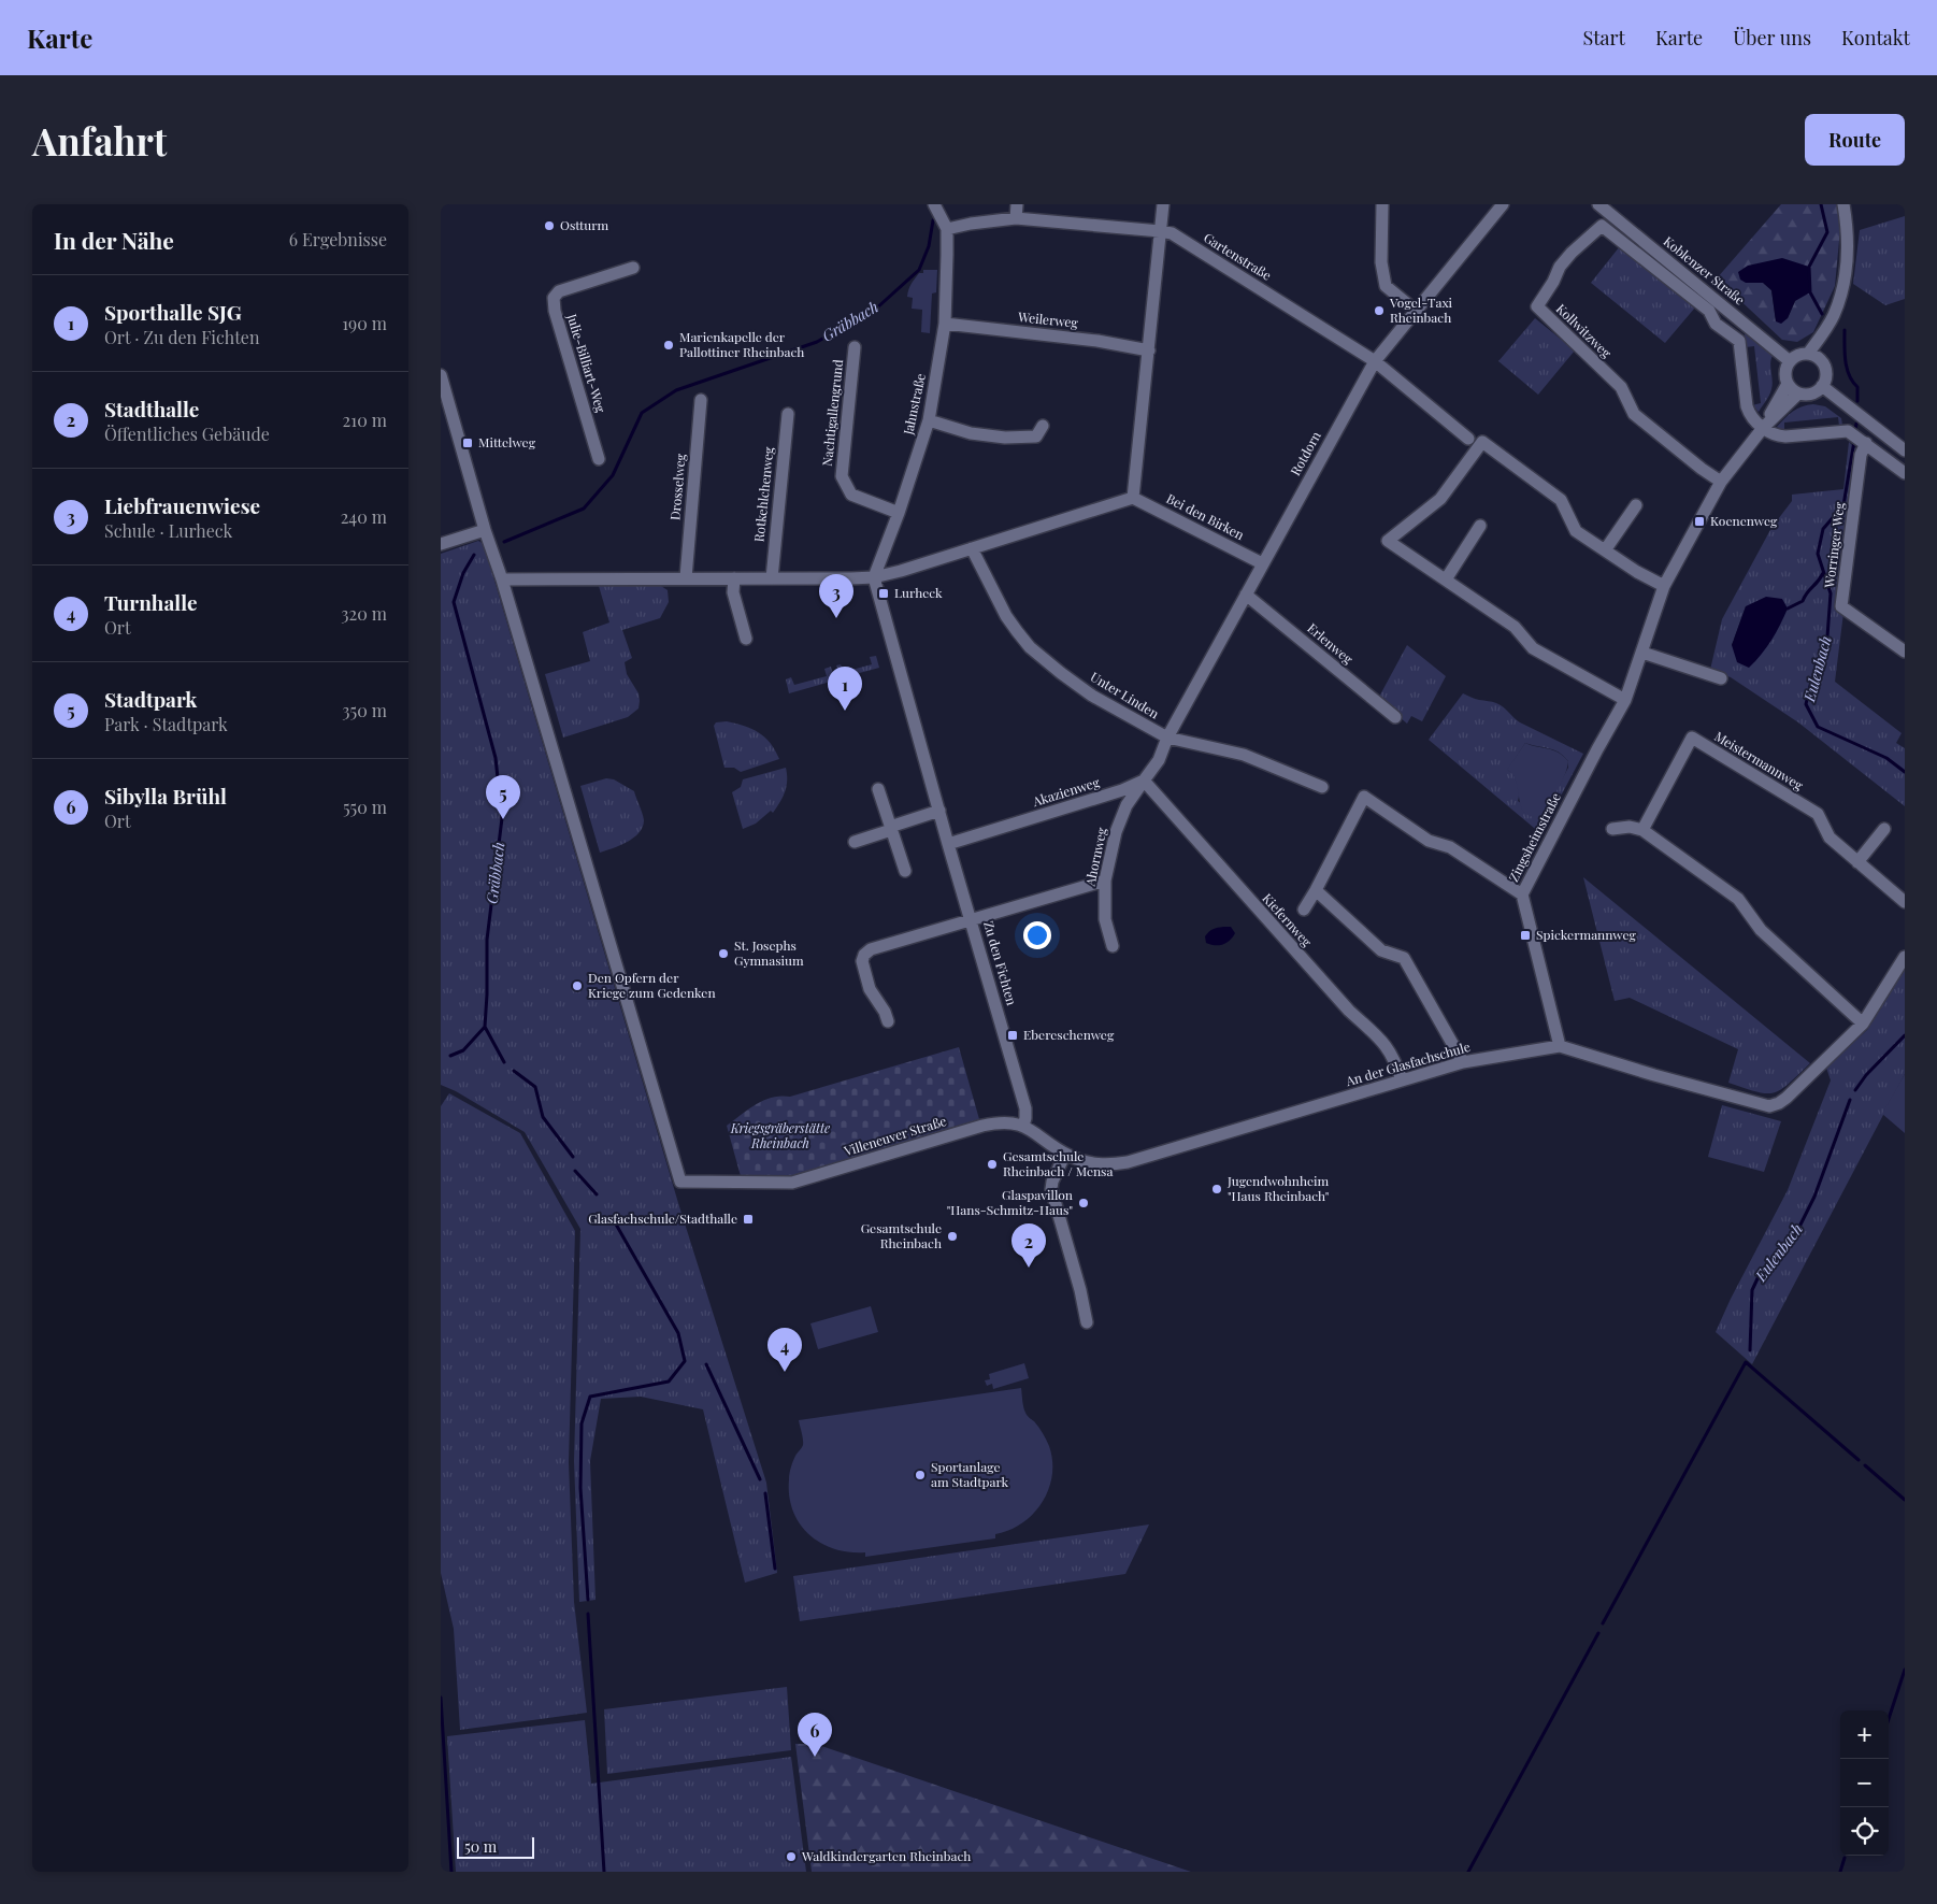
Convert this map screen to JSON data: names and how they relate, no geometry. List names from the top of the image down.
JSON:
{
  "streets": {
    "street": [
      "Gartenstraße",
      "Koblenzer Straße",
      "Weilerweg",
      "Kollwitzweg",
      "Julie-Billiart-Weg",
      "Jahnstraße",
      "Nachtigallengrund",
      "Rotdorn",
      "Drosselweg",
      "Rotkehlchenweg",
      "Bei den Birken",
      "Worringer Weg",
      "Erlenweg",
      "Unter Linden",
      "Meistermannweg",
      "Akazienweg",
      "Zingsheimstraße",
      "Ahornweg",
      "Kiefernweg",
      "Zu den Fichten",
      "An der Glasfachschule",
      "Villeneuver Straße"
    ]
  },
  "crossings": [
    ["Gartenstraße", "Jahnstraße"],
    ["Gartenstraße", "Rotdorn"],
    ["Koblenzer Straße", "Zingsheimstraße"],
    ["Weilerweg", "Jahnstraße"],
    ["Kollwitzweg", "Zingsheimstraße"],
    ["Jahnstraße", "Nachtigallengrund"],
    ["Jahnstraße", "Zu den Fichten"],
    ["Rotdorn", "Bei den Birken"],
    ["Rotdorn", "Erlenweg"],
    ["Rotdorn", "Unter Linden"],
    ["Akazienweg", "Ahornweg"],
    ["Akazienweg", "Kiefernweg"],
    ["Akazienweg", "Zu den Fichten"],
    ["Zingsheimstraße", "An der Glasfachschule"],
    ["Ahornweg", "Kiefernweg"],
    ["Kiefernweg", "An der Glasfachschule"],
    ["Zu den Fichten", "An der Glasfachschule"],
    ["Zu den Fichten", "Villeneuver Straße"],
    ["An der Glasfachschule", "Villeneuver Straße"]
  ],
  "water": ["Gräbbach", "Eulenbach"],
  "parks": ["Kriegsgräberstätte Rheinbach"],
  "places": {
    "other": [
      "Ostturm",
      "Vogel-Taxi Rheinbach",
      "Marienkapelle der Pallottiner Rheinbach",
      "St. Josephs Gymnasium",
      "Den Opfern der Kriege zum Gedenken",
      "Gesamtschule Rheinbach / Mensa",
      "Jugendwohnheim \"Haus Rheinbach\"",
      "Glaspavillon \"Hans-Schmitz-Haus\"",
      "Gesamtschule Rheinbach",
      "Sportanlage am Stadtpark",
      "Waldkindergarten Rheinbach"
    ],
    "transit": [
      "Mittelweg",
      "Koenenweg",
      "Lurheck",
      "Spickermannweg",
      "Ebereschenweg",
      "Glasfachschule/Stadthalle"
    ]
  },
  "scale_bar": "50 m",
  "page": {
    "header": "Karte",
    "nav": [
      "Start",
      "Karte",
      "Über uns",
      "Kontakt"
    ],
    "buttons": "Route",
    "title": "Anfahrt",
    "heading": ["In der Nähe", "6 Ergebnisse"],
    "list": [
      {
        "mark": "1",
        "name": "Sporthalle SJG",
        "note": "Ort · Zu den Fichten",
        "value": "190 m"
      },
      {
        "mark": "2",
        "name": "Stadthalle",
        "note": "Öffentliches Gebäude",
        "value": "210 m"
      },
      {
        "mark": "3",
        "name": "Liebfrauenwiese",
        "note": "Schule · Lurheck",
        "value": "240 m"
      },
      {
        "mark": "4",
        "name": "Turnhalle",
        "note": "Ort",
        "value": "320 m"
      },
      {
        "mark": "5",
        "name": "Stadtpark",
        "note": "Park · Stadtpark",
        "value": "350 m"
      },
      {
        "mark": "6",
        "name": "Sibylla Brühl",
        "note": "Ort",
        "value": "550 m"
      }
    ],
    "pins": [
      "3",
      "1",
      "5",
      "2",
      "4",
      "6"
    ],
    "map_buttons": ["+", "−"],
    "scale": "50 m"
  }
}
